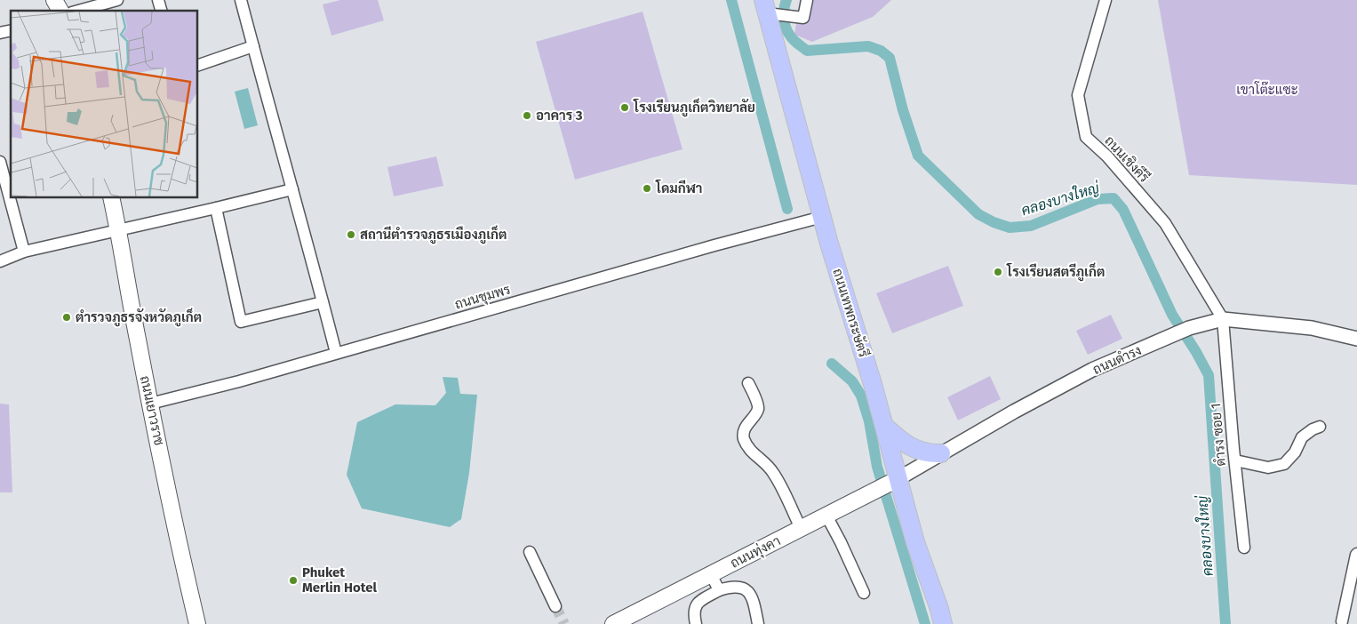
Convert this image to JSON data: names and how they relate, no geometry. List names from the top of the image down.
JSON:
{
  "streets": {
    "main road": ["ถนนเทพกระษัตรี", "ถนนเยาวราช", "ถนนทุ่งคา"],
    "street": [
      "ถนนเชิงคีรี",
      "ถนนชุมพร",
      "ถนนดำรง",
      "ดำรง ซอย 1"
    ]
  },
  "crossings": [
    ["ถนนเชิงคีรี", "ถนนดำรง"],
    ["ถนนเชิงคีรี", "ดำรง ซอย 1"],
    ["ถนนชุมพร", "ถนนเทพกระษัตรี"],
    ["ถนนชุมพร", "ถนนเยาวราช"],
    ["ถนนเทพกระษัตรี", "ถนนดำรง"],
    ["ถนนเทพกระษัตรี", "ถนนทุ่งคา"],
    ["ถนนดำรง", "ดำรง ซอย 1"],
    ["ถนนดำรง", "ถนนทุ่งคา"]
  ],
  "water": ["คลองบางใหญ่"],
  "parks": ["เขาโต๊ะแซะ"],
  "places": [
    "โรงเรียนภูเก็ตวิทยาลัย",
    "อาคาร 3",
    "โดมกีฬา",
    "สถานีตำรวจภูธรเมืองภูเก็ต",
    "โรงเรียนสตรีภูเก็ต",
    "ตำรวจภูธรจังหวัดภูเก็ต",
    "Phuket Merlin Hotel"
  ]
}
